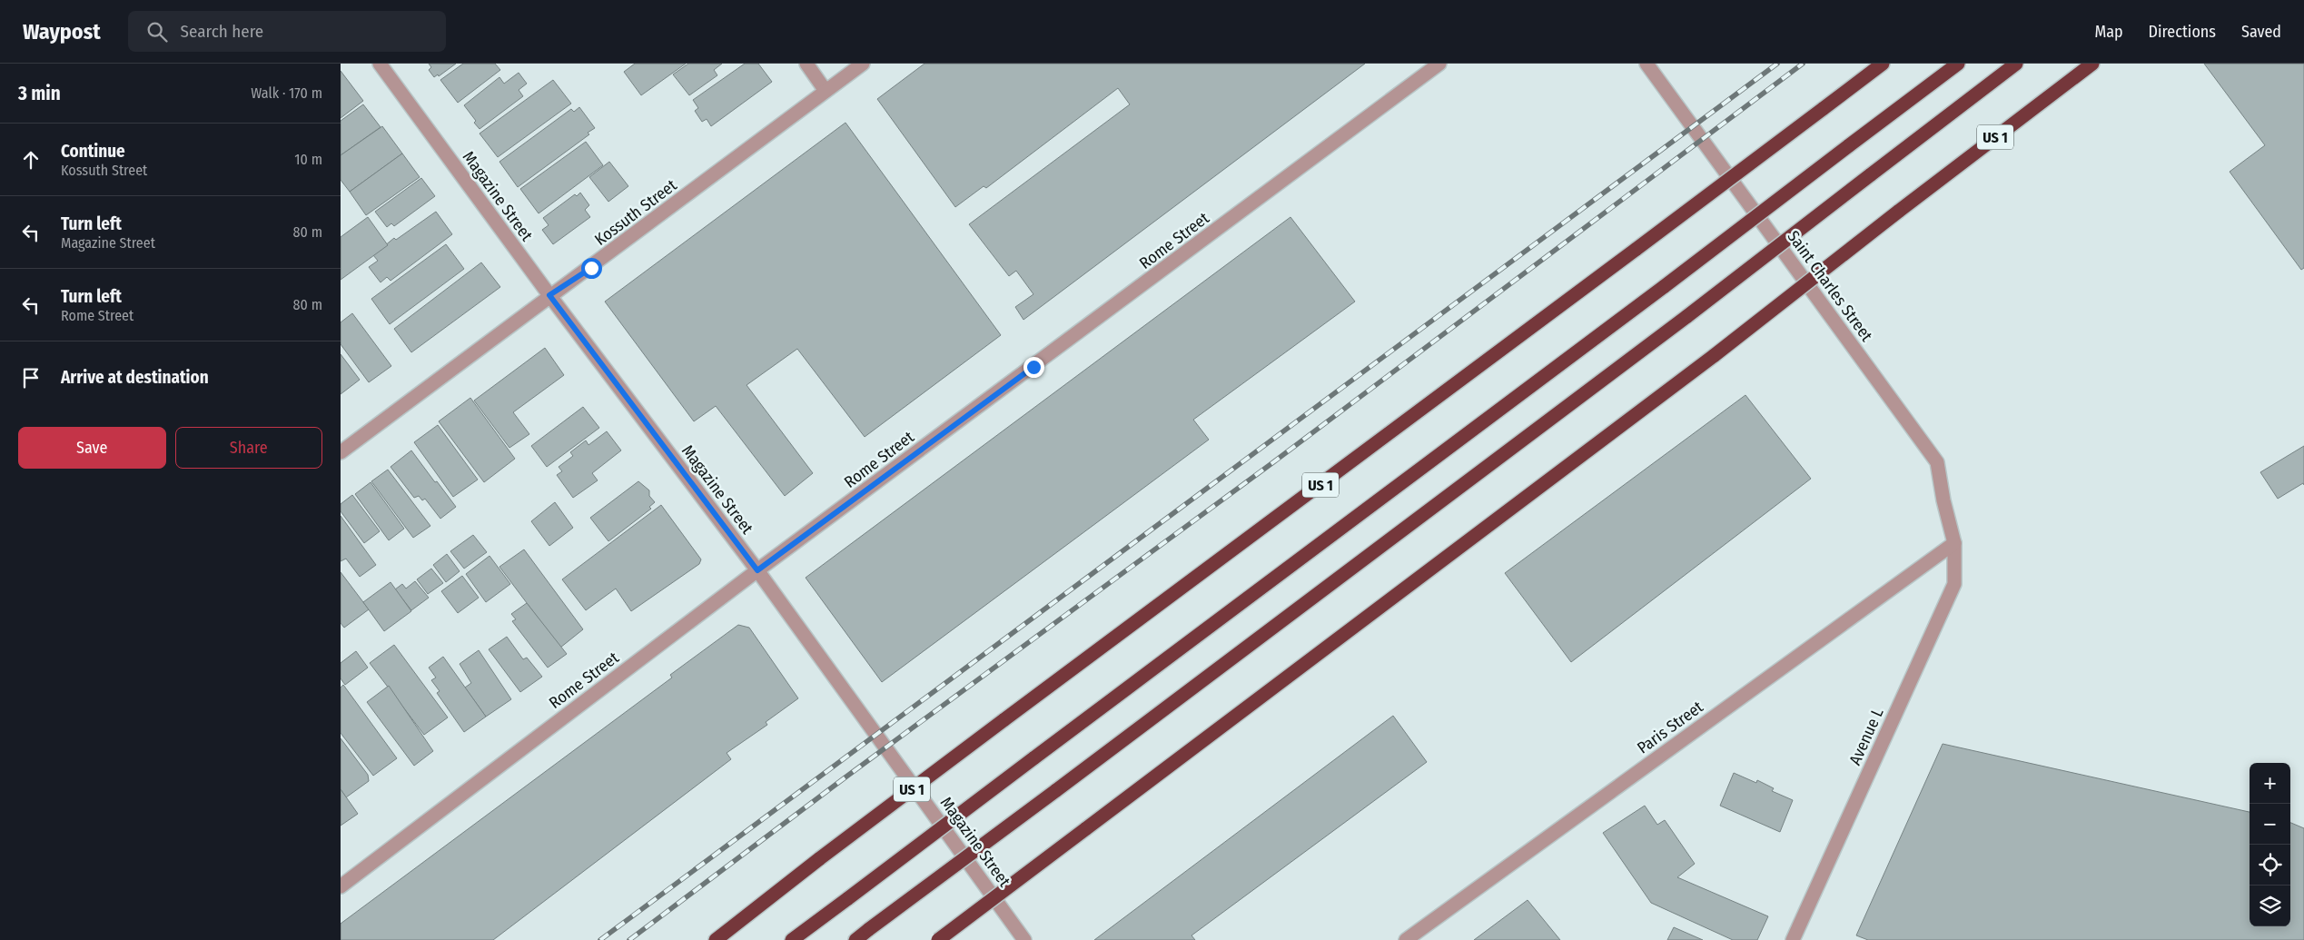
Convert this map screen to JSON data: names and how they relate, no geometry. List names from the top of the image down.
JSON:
{
  "streets": {
    "highway": ["US 1"],
    "street": [
      "Magazine Street",
      "Kossuth Street",
      "Rome Street",
      "Saint Charles Street",
      "Paris Street",
      "Avenue L"
    ]
  },
  "crossings": [
    ["Magazine Street", "Kossuth Street"],
    ["Magazine Street", "Rome Street"],
    ["Saint Charles Street", "Paris Street"],
    ["Saint Charles Street", "Avenue L"],
    ["Paris Street", "Avenue L"]
  ],
  "page": {
    "header": "Waypost",
    "search": "Search here",
    "nav": ["Map", "Directions", "Saved"],
    "heading": ["3 min", "Walk · 170 m"],
    "list": [
      ["Continue", "Kossuth Street", "10 m"],
      ["Turn left", "Magazine Street", "80 m"],
      ["Turn left", "Rome Street", "80 m"],
      "Arrive at destination"
    ],
    "buttons": ["Save", "Share"],
    "map_buttons": ["+", "−"]
  }
}
